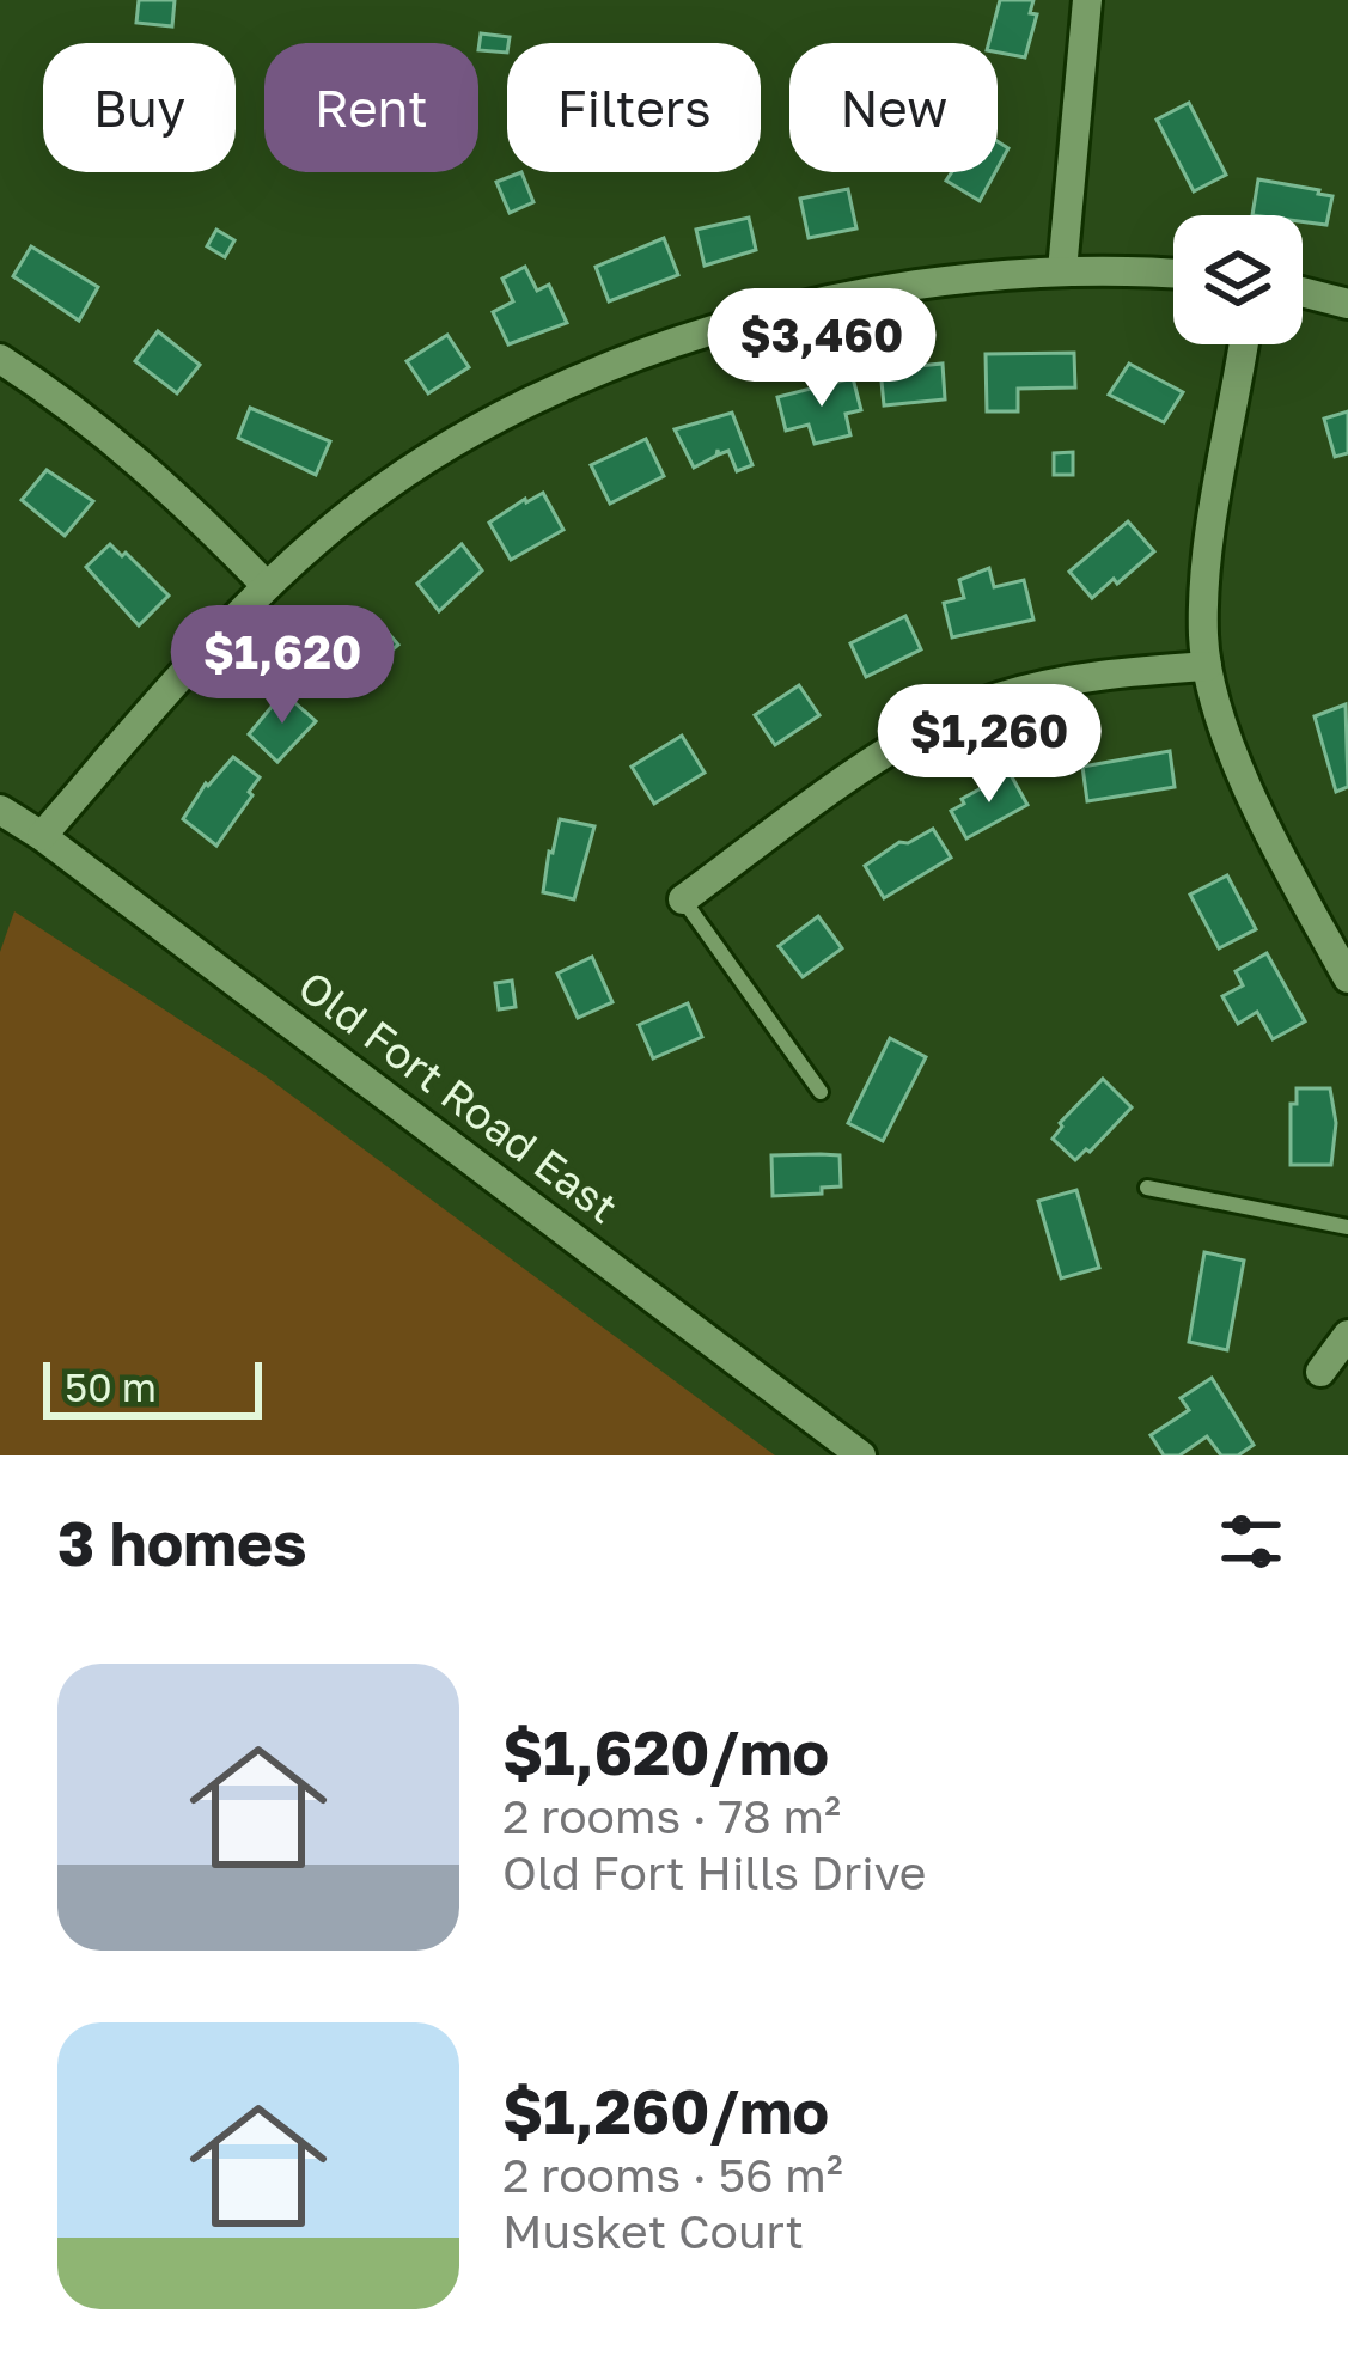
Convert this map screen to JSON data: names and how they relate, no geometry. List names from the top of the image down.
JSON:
{
  "streets": {
    "street": ["Old Fort Road East"]
  },
  "scale_bar": "50 m",
  "page": {
    "chip": [
      "Buy",
      "Rent",
      "Filters",
      "New"
    ],
    "price": ["$3,460", "$1,620", "$1,260"],
    "scale": "50 m",
    "heading": "3 homes",
    "list": [
      {
        "name": "$1,620/mo",
        "note": "2 rooms · 78 m² · Old Fort Hills Drive"
      },
      {
        "name": "$1,260/mo",
        "note": "2 rooms · 56 m² · Musket Court"
      }
    ]
  }
}
